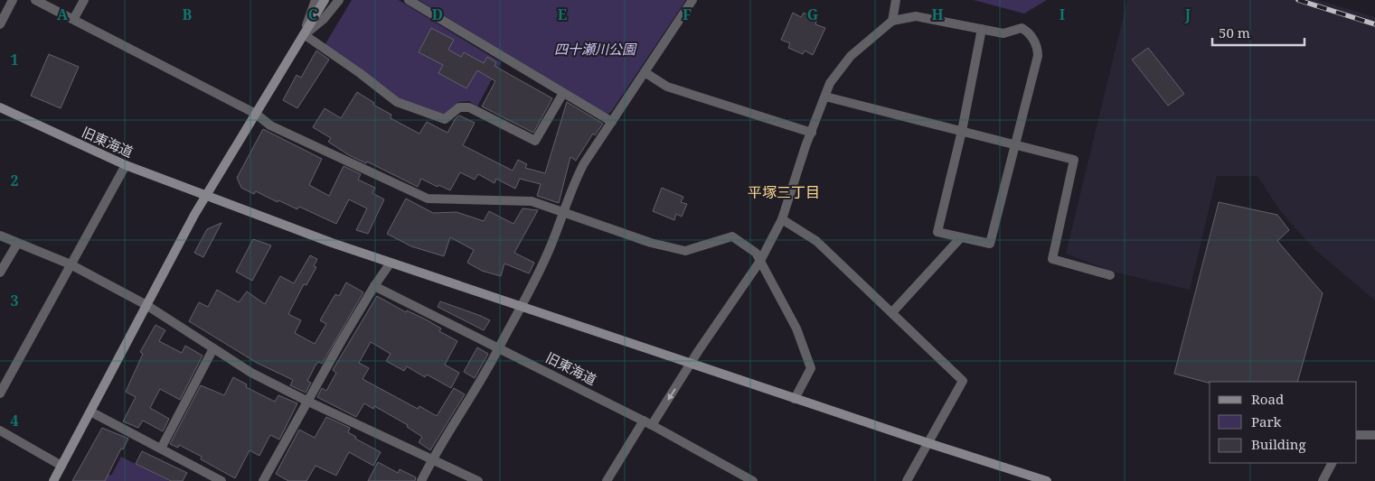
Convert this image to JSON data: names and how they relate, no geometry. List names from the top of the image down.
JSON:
{
  "streets": {
    "street": ["旧東海道"]
  },
  "districts": ["平塚三丁目"],
  "parks": ["四十瀬川公園"],
  "legend": ["Road", "Park", "Building"],
  "scale_bar": "50 m",
  "grid": {
    "columns": [
      "A",
      "B",
      "C",
      "D",
      "E",
      "F",
      "G",
      "H",
      "I",
      "J"
    ],
    "rows": [
      "1",
      "2",
      "3",
      "4"
    ]
  }
}
